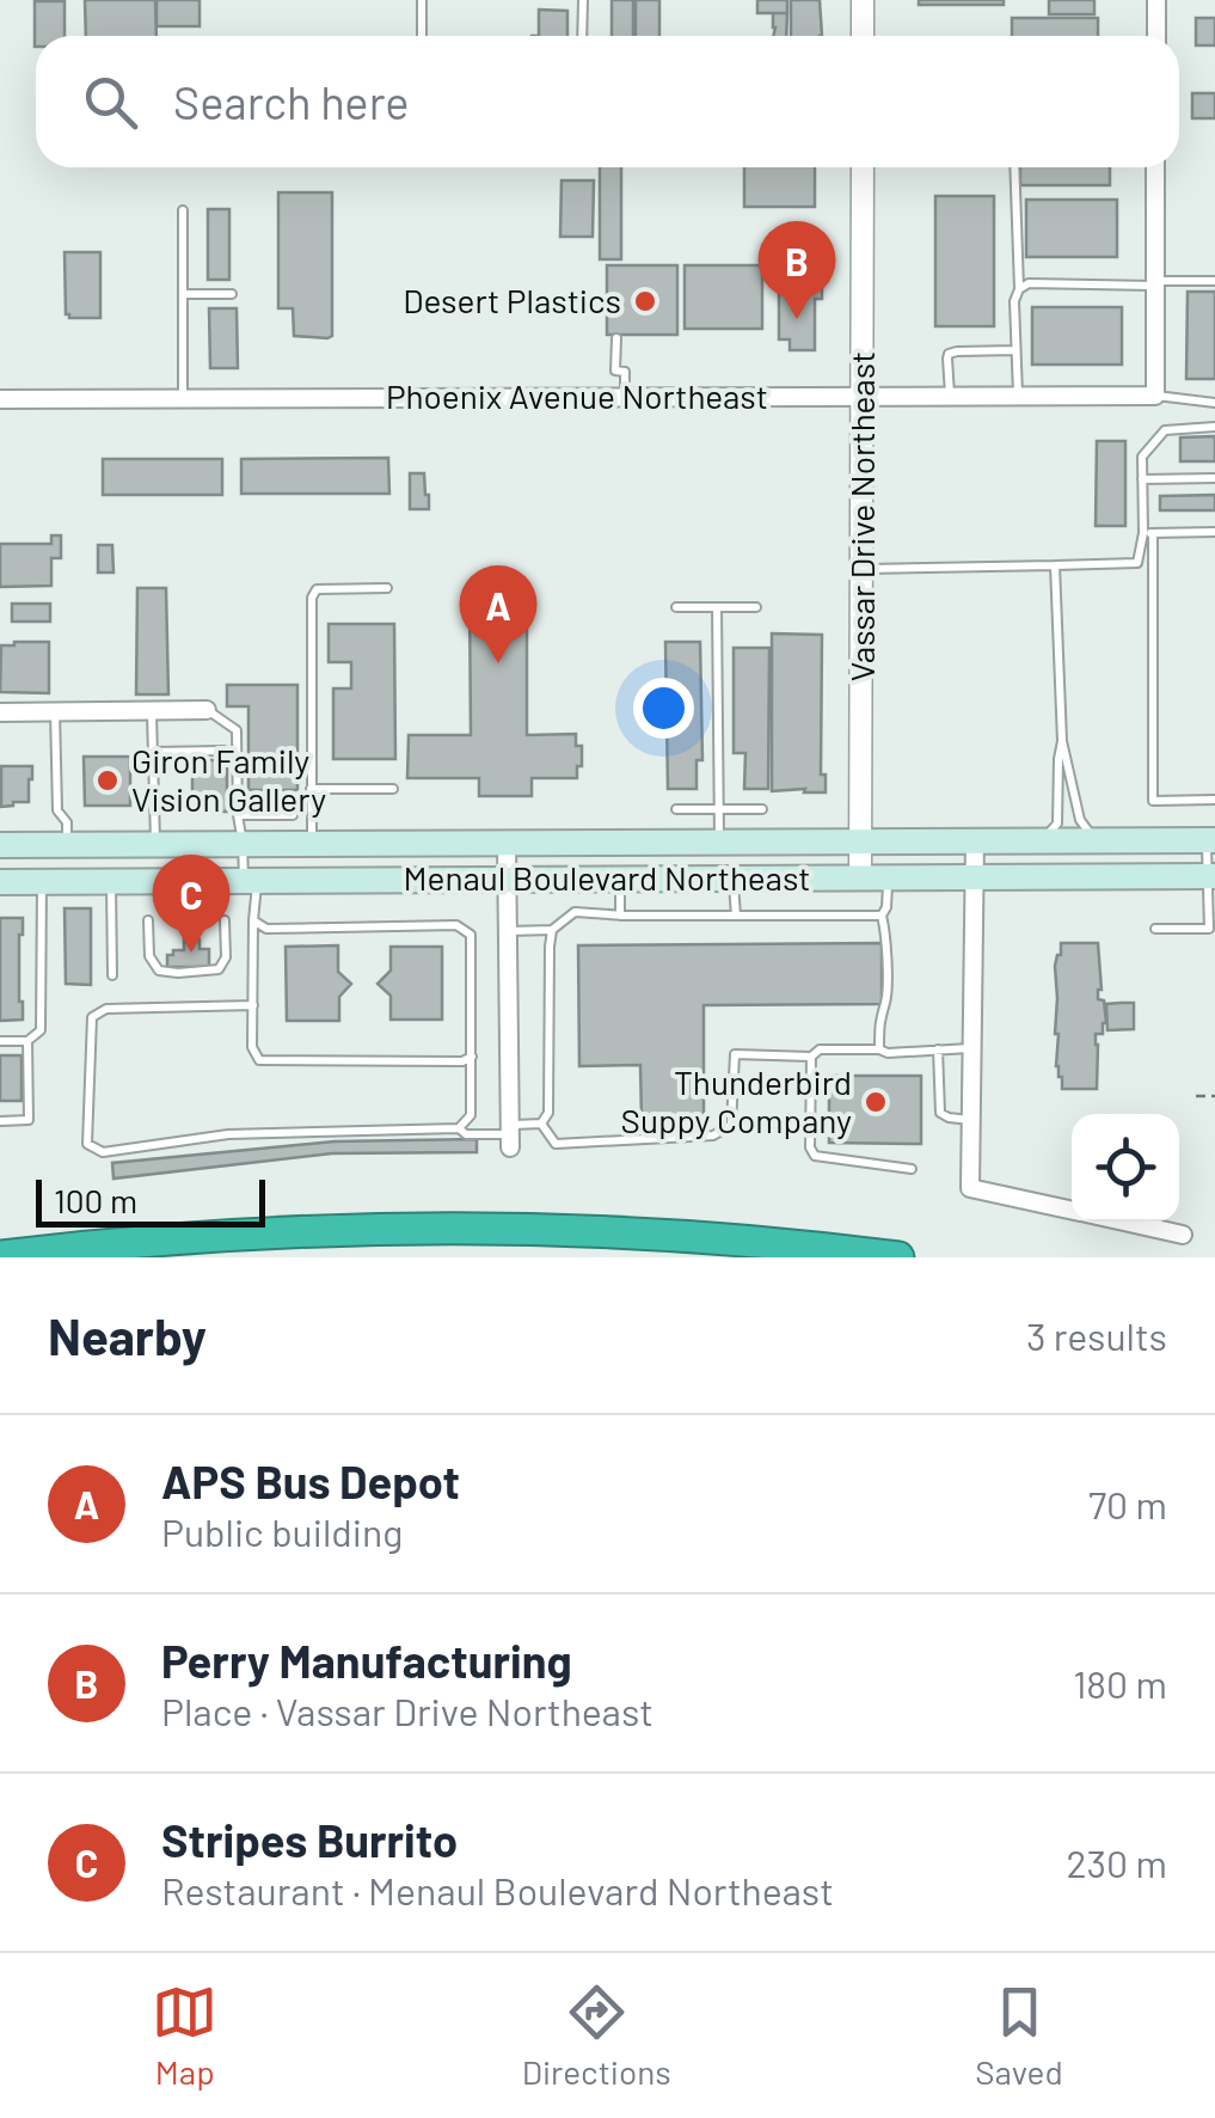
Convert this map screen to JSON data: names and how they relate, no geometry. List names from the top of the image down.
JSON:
{
  "streets": {
    "main road": ["Menaul Boulevard Northeast"],
    "street": ["Phoenix Avenue Northeast", "Vassar Drive Northeast"]
  },
  "crossings": [
    ["Phoenix Avenue Northeast", "Vassar Drive Northeast"],
    ["Vassar Drive Northeast", "Menaul Boulevard Northeast"]
  ],
  "places": ["Desert Plastics", "Giron Family Vision Gallery", "Thunderbird Suppy Company"],
  "scale_bar": "100 m",
  "page": {
    "search": "Search here",
    "pins": ["B", "A", "C"],
    "scale": "100 m",
    "heading": ["Nearby", "3 results"],
    "list": [
      {
        "mark": "A",
        "name": "APS Bus Depot",
        "note": "Public building",
        "value": "70 m"
      },
      {
        "mark": "B",
        "name": "Perry Manufacturing",
        "note": "Place · Vassar Drive Northeast",
        "value": "180 m"
      },
      {
        "mark": "C",
        "name": "Stripes Burrito",
        "note": "Restaurant · Menaul Boulevard Northeast",
        "value": "230 m"
      }
    ],
    "nav": ["Map", "Directions", "Saved"]
  }
}
